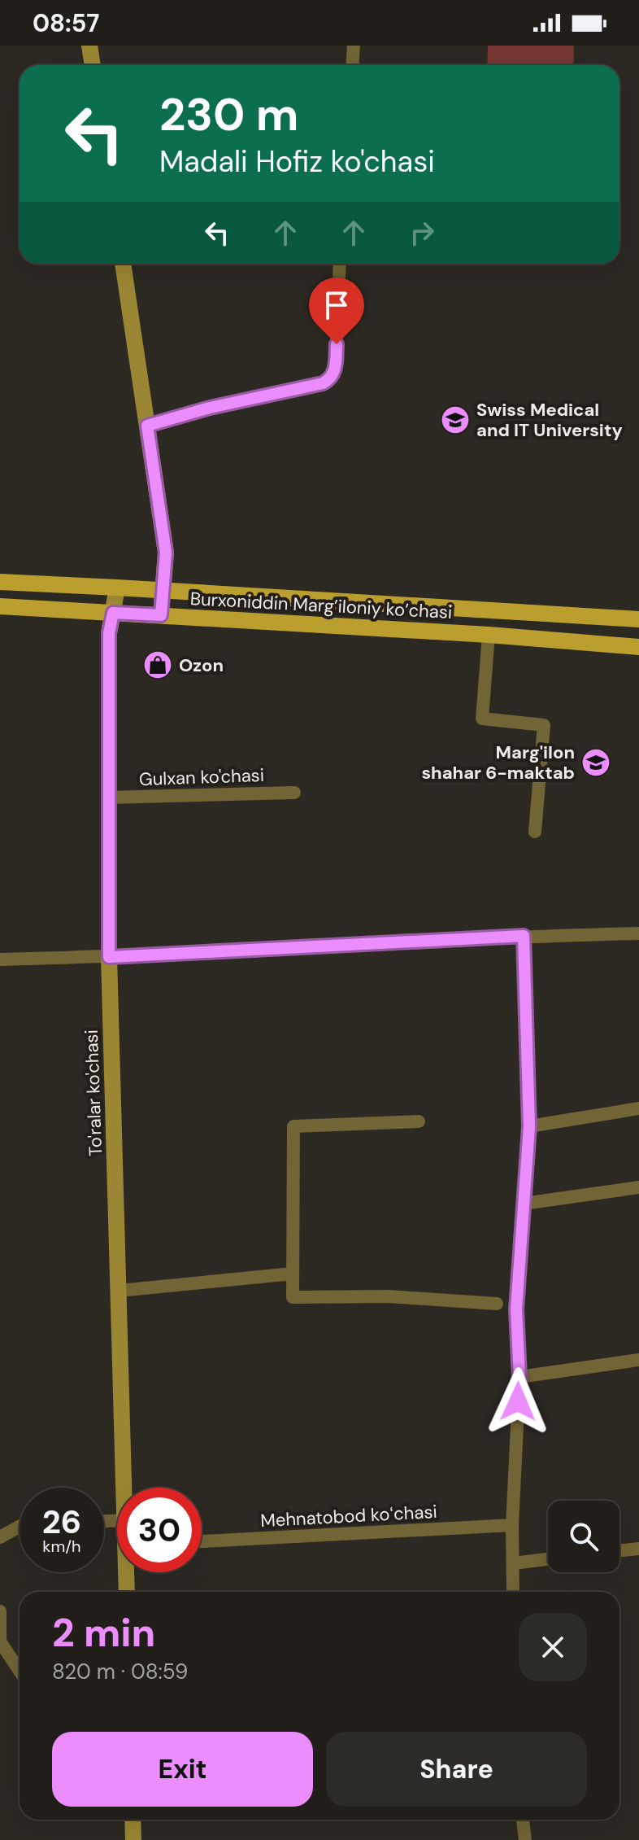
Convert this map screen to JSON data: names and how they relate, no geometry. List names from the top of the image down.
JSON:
{
  "streets": {
    "main road": ["Burxoniddin Marg’iloniy ko’chasi"],
    "street": ["Gulxan ko'chasi", "To'ralar ko'chasi", "Mehnatobod koʻchasi"]
  },
  "crossings": [
    ["Burxoniddin Marg’iloniy ko’chasi", "To'ralar ko'chasi"],
    ["Gulxan ko'chasi", "To'ralar ko'chasi"]
  ],
  "places": {
    "school or university": ["Swiss Medical and IT University", "Marg'ilon shahar 6-maktab"],
    "shop": ["Ozon"]
  },
  "page": {
    "status": "08:57",
    "turn": ["230 m", "Madali Hofiz ko'chasi"],
    "speed": "26 km/h",
    "limit": "30",
    "heading": ["2 min", "820 m · 08:59"],
    "buttons": ["Exit", "Share"]
  }
}
